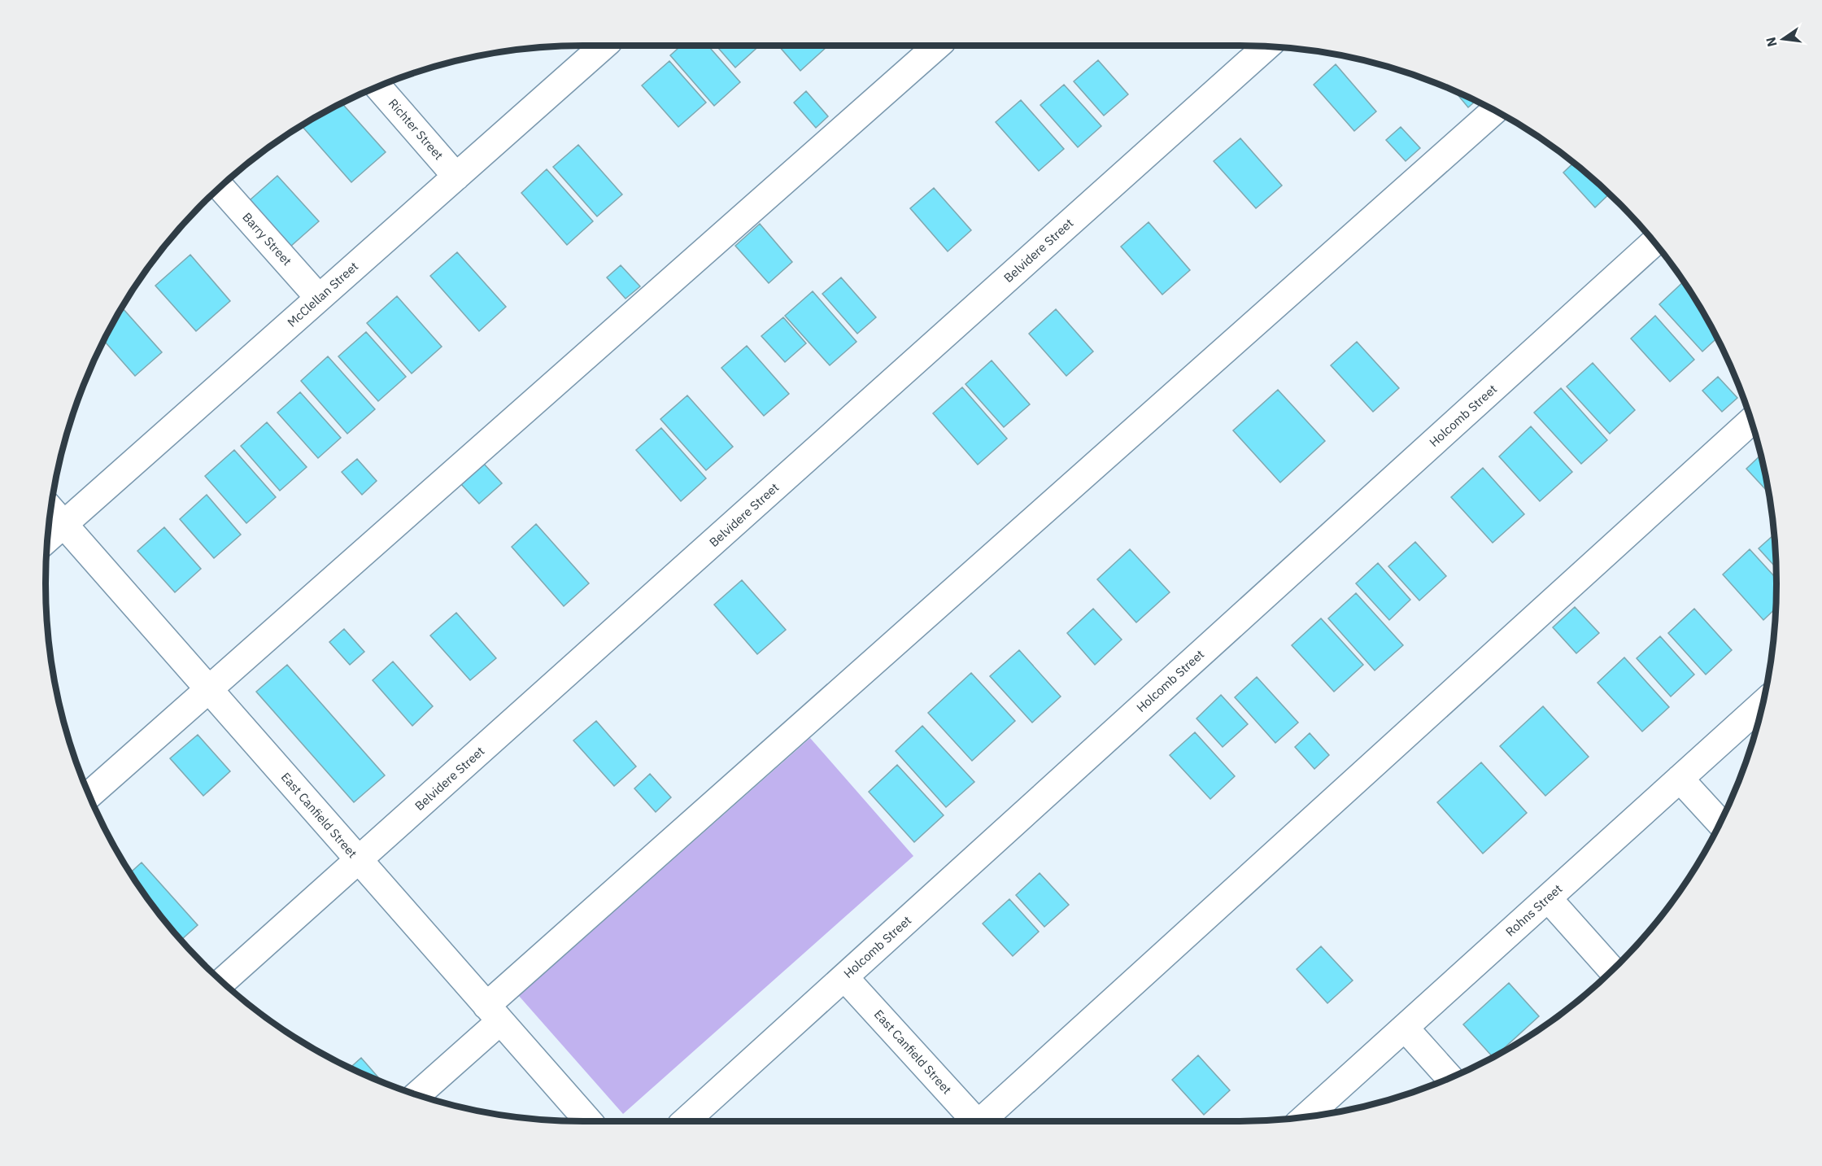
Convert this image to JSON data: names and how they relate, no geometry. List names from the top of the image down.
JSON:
{
  "streets": {
    "street": [
      "Richter Street",
      "Barry Street",
      "Belvidere Street",
      "McClellan Street",
      "Holcomb Street",
      "East Canfield Street",
      "Rohns Street"
    ]
  },
  "crossings": [
    ["Richter Street", "McClellan Street"],
    ["Barry Street", "McClellan Street"],
    ["Belvidere Street", "East Canfield Street"],
    ["McClellan Street", "East Canfield Street"],
    ["Holcomb Street", "East Canfield Street"]
  ],
  "north": "left"
}
